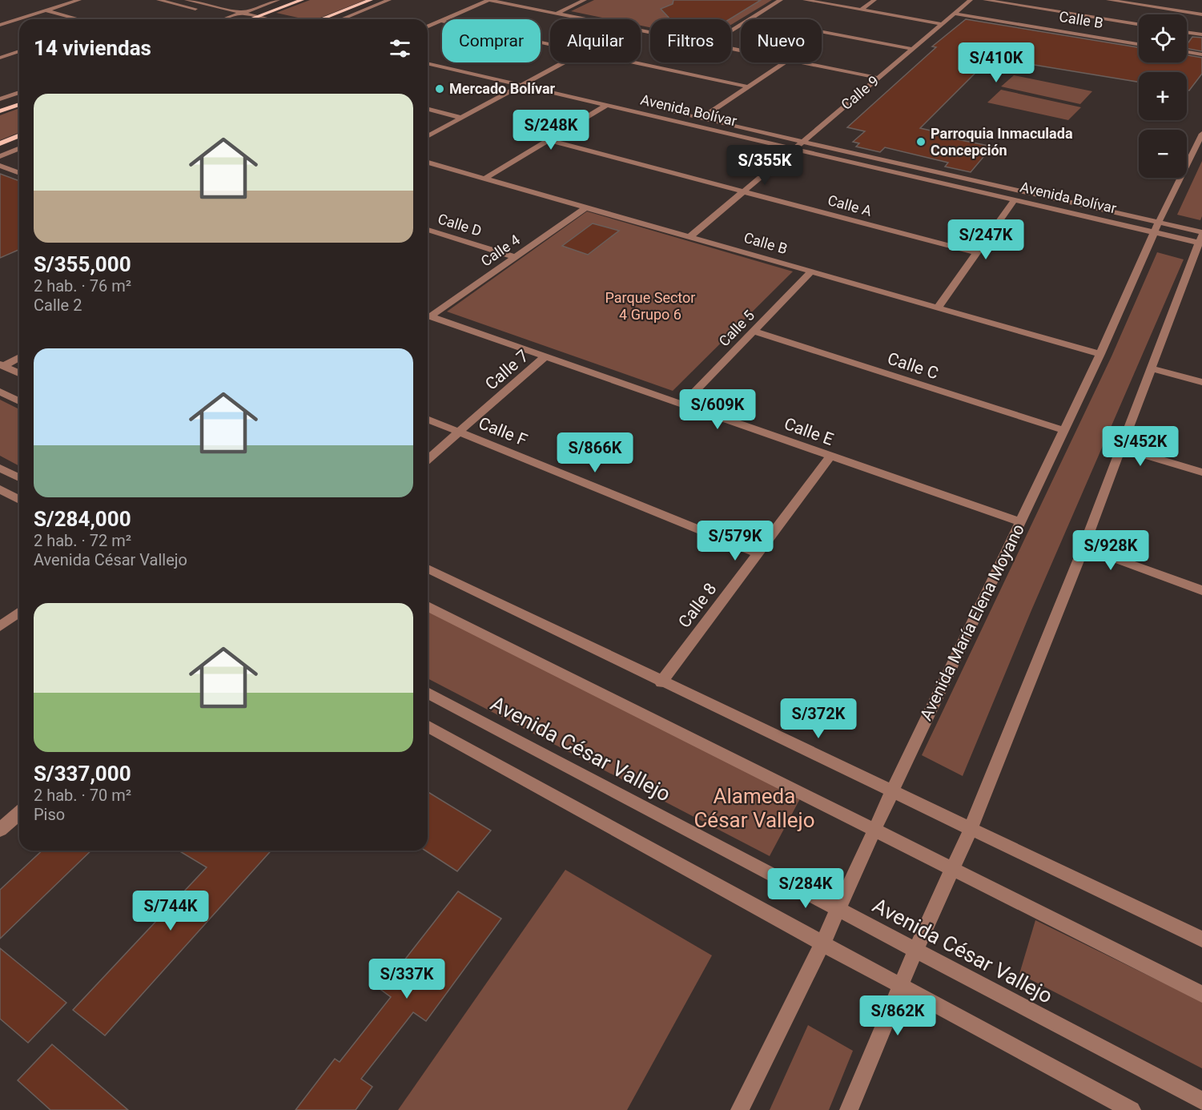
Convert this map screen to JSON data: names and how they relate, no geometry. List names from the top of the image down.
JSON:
{
  "streets": {
    "street": [
      "Calle B",
      "Calle 9",
      "Avenida Bolívar",
      "Calle A",
      "Calle D",
      "Calle 4",
      "Calle 5",
      "Calle C",
      "Calle 7",
      "Calle F",
      "Calle E",
      "Calle 8",
      "Avenida María Elena Moyano",
      "Avenida César Vallejo"
    ]
  },
  "crossings": [
    ["Calle B", "Calle 9"],
    ["Calle B", "Calle 4"],
    ["Calle B", "Calle 5"],
    ["Calle B", "Avenida María Elena Moyano"],
    ["Calle 9", "Avenida Bolívar"],
    ["Calle 9", "Calle A"],
    ["Avenida Bolívar", "Avenida María Elena Moyano"],
    ["Calle D", "Calle 4"],
    ["Calle 5", "Calle C"],
    ["Calle 5", "Calle E"],
    ["Calle C", "Avenida María Elena Moyano"],
    ["Calle 7", "Calle F"],
    ["Calle 7", "Calle E"],
    ["Calle F", "Calle 8"],
    ["Calle E", "Calle 8"],
    ["Calle E", "Avenida María Elena Moyano"],
    ["Avenida María Elena Moyano", "Avenida César Vallejo"]
  ],
  "parks": ["Parque Sector 4 Grupo 6", "Alameda César Vallejo"],
  "places": ["Mercado Bolívar", "Parroquia Inmaculada Concepción"],
  "page": {
    "map_buttons": ["+", "−"],
    "chip": [
      "Comprar",
      "Alquilar",
      "Filtros",
      "Nuevo"
    ],
    "heading": "14 viviendas",
    "price": [
      "S/410K",
      "S/248K",
      "S/355K",
      "S/247K",
      "S/609K",
      "S/452K",
      "S/866K",
      "S/579K",
      "S/928K",
      "S/372K",
      "S/284K",
      "S/744K",
      "S/337K",
      "S/862K"
    ],
    "list": [
      {
        "name": "S/355,000",
        "note": "2 hab. · 76 m² · Calle 2"
      },
      {
        "name": "S/284,000",
        "note": "2 hab. · 72 m² · Avenida César Vallejo"
      },
      {
        "name": "S/337,000",
        "note": "2 hab. · 70 m² · Piso"
      }
    ]
  }
}
